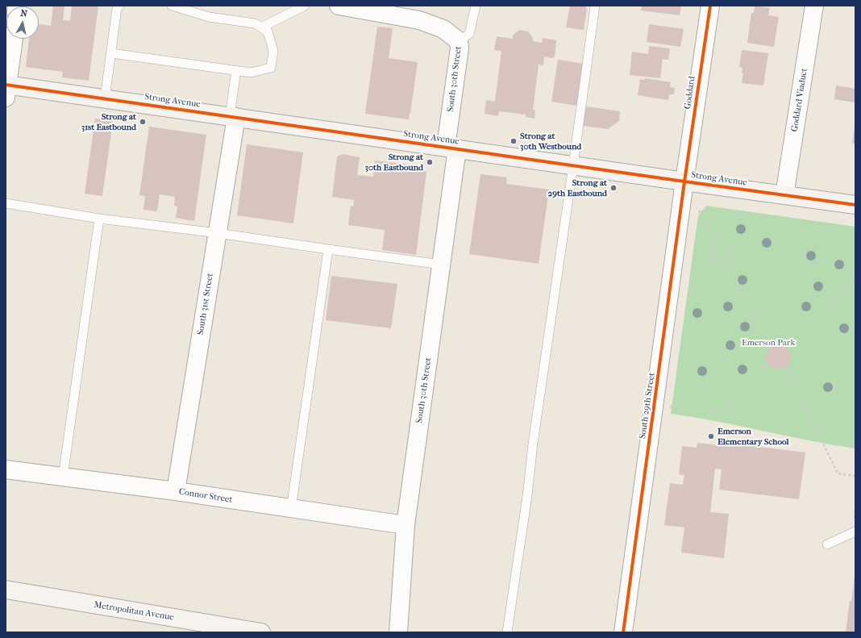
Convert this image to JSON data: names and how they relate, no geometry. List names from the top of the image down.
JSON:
{
  "streets": {
    "street": [
      "South 30th Street",
      "Goddard",
      "Goddard Viaduct",
      "Strong Avenue",
      "South 31st Street",
      "South 29th Street",
      "Connor Street",
      "Metropolitan Avenue"
    ]
  },
  "crossings": [
    ["South 30th Street", "Strong Avenue"],
    ["South 30th Street", "Connor Street"],
    ["Goddard", "Strong Avenue"],
    ["Goddard", "South 29th Street"],
    ["Goddard Viaduct", "Strong Avenue"],
    ["Strong Avenue", "South 31st Street"],
    ["Strong Avenue", "South 29th Street"],
    ["South 31st Street", "Connor Street"]
  ],
  "parks": ["Emerson Park"],
  "places": [
    "Strong at 31st Eastbound",
    "Strong at 30th Westbound",
    "Strong at 30th Eastbound",
    "Strong at 29th Eastbound",
    "Emerson Elementary School"
  ],
  "north": "top"
}
